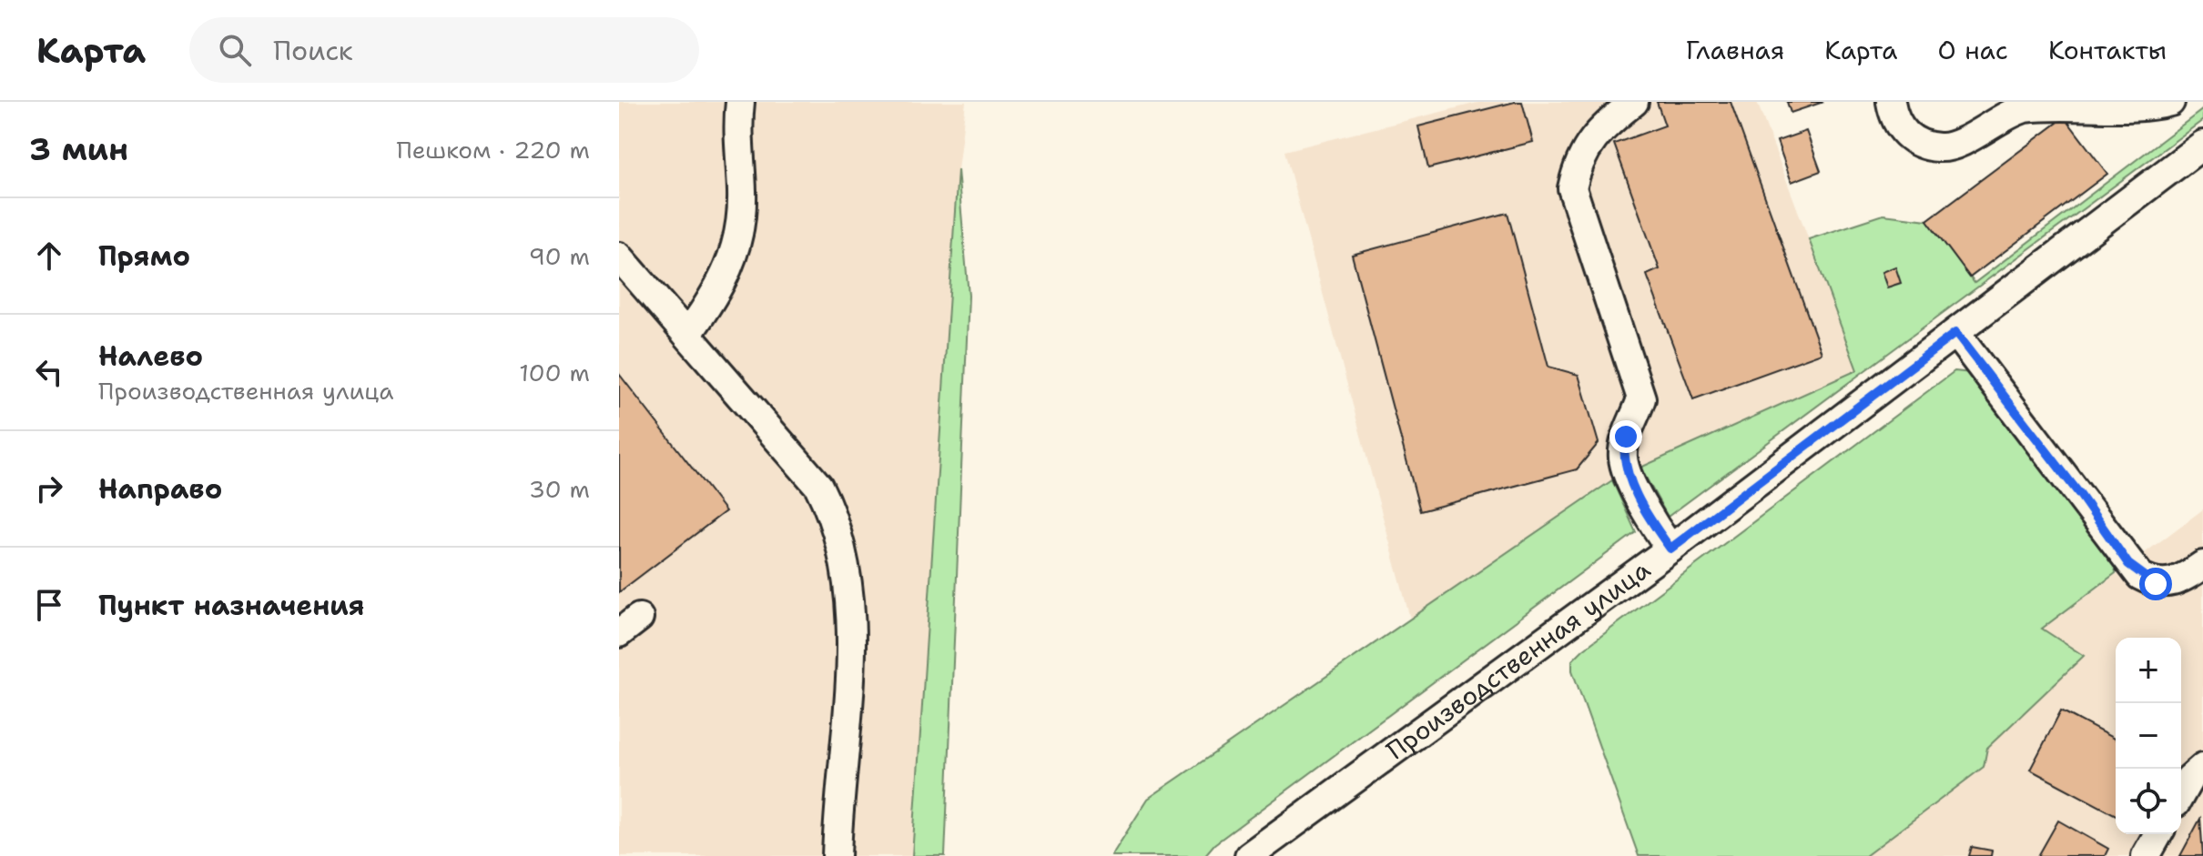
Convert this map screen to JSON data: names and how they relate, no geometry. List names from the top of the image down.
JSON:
{
  "streets": {
    "street": ["Производственная улица"]
  },
  "page": {
    "header": "Карта",
    "search": "Поиск",
    "nav": [
      "Главная",
      "Карта",
      "О нас",
      "Контакты"
    ],
    "heading": ["3 мин", "Пешком · 220 m"],
    "list": [
      ["Прямо", "90 m"],
      ["Налево", "Производственная улица", "100 m"],
      ["Направо", "30 m"],
      "Пункт назначения"
    ],
    "map_buttons": ["+", "−"]
  }
}
